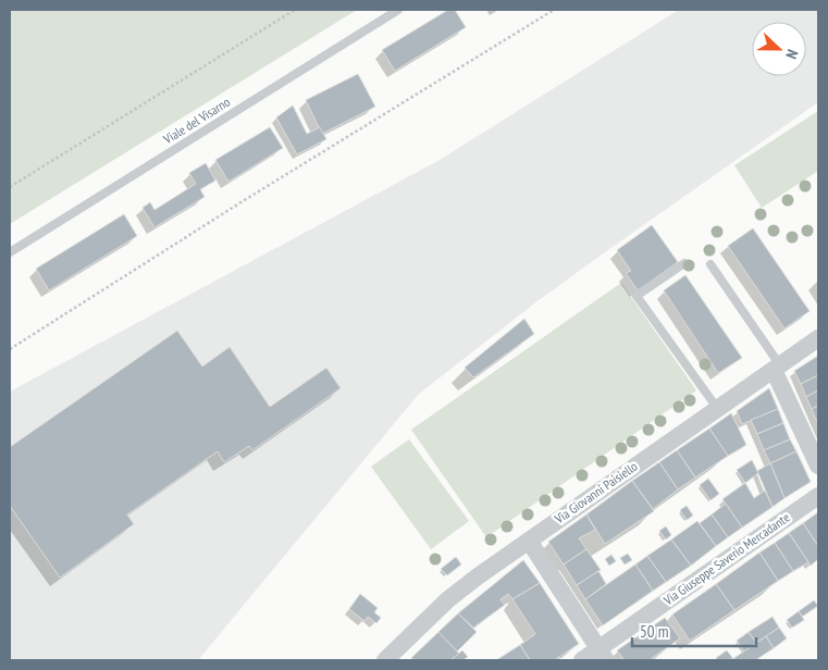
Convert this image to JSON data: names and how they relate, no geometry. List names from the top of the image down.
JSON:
{
  "streets": {
    "street": ["Via Giovanni Paisiello", "Via Giuseppe Saverio Mercadante"],
    "lane": ["Viale del Visarno"]
  },
  "scale_bar": "50 m",
  "north": "right"
}
